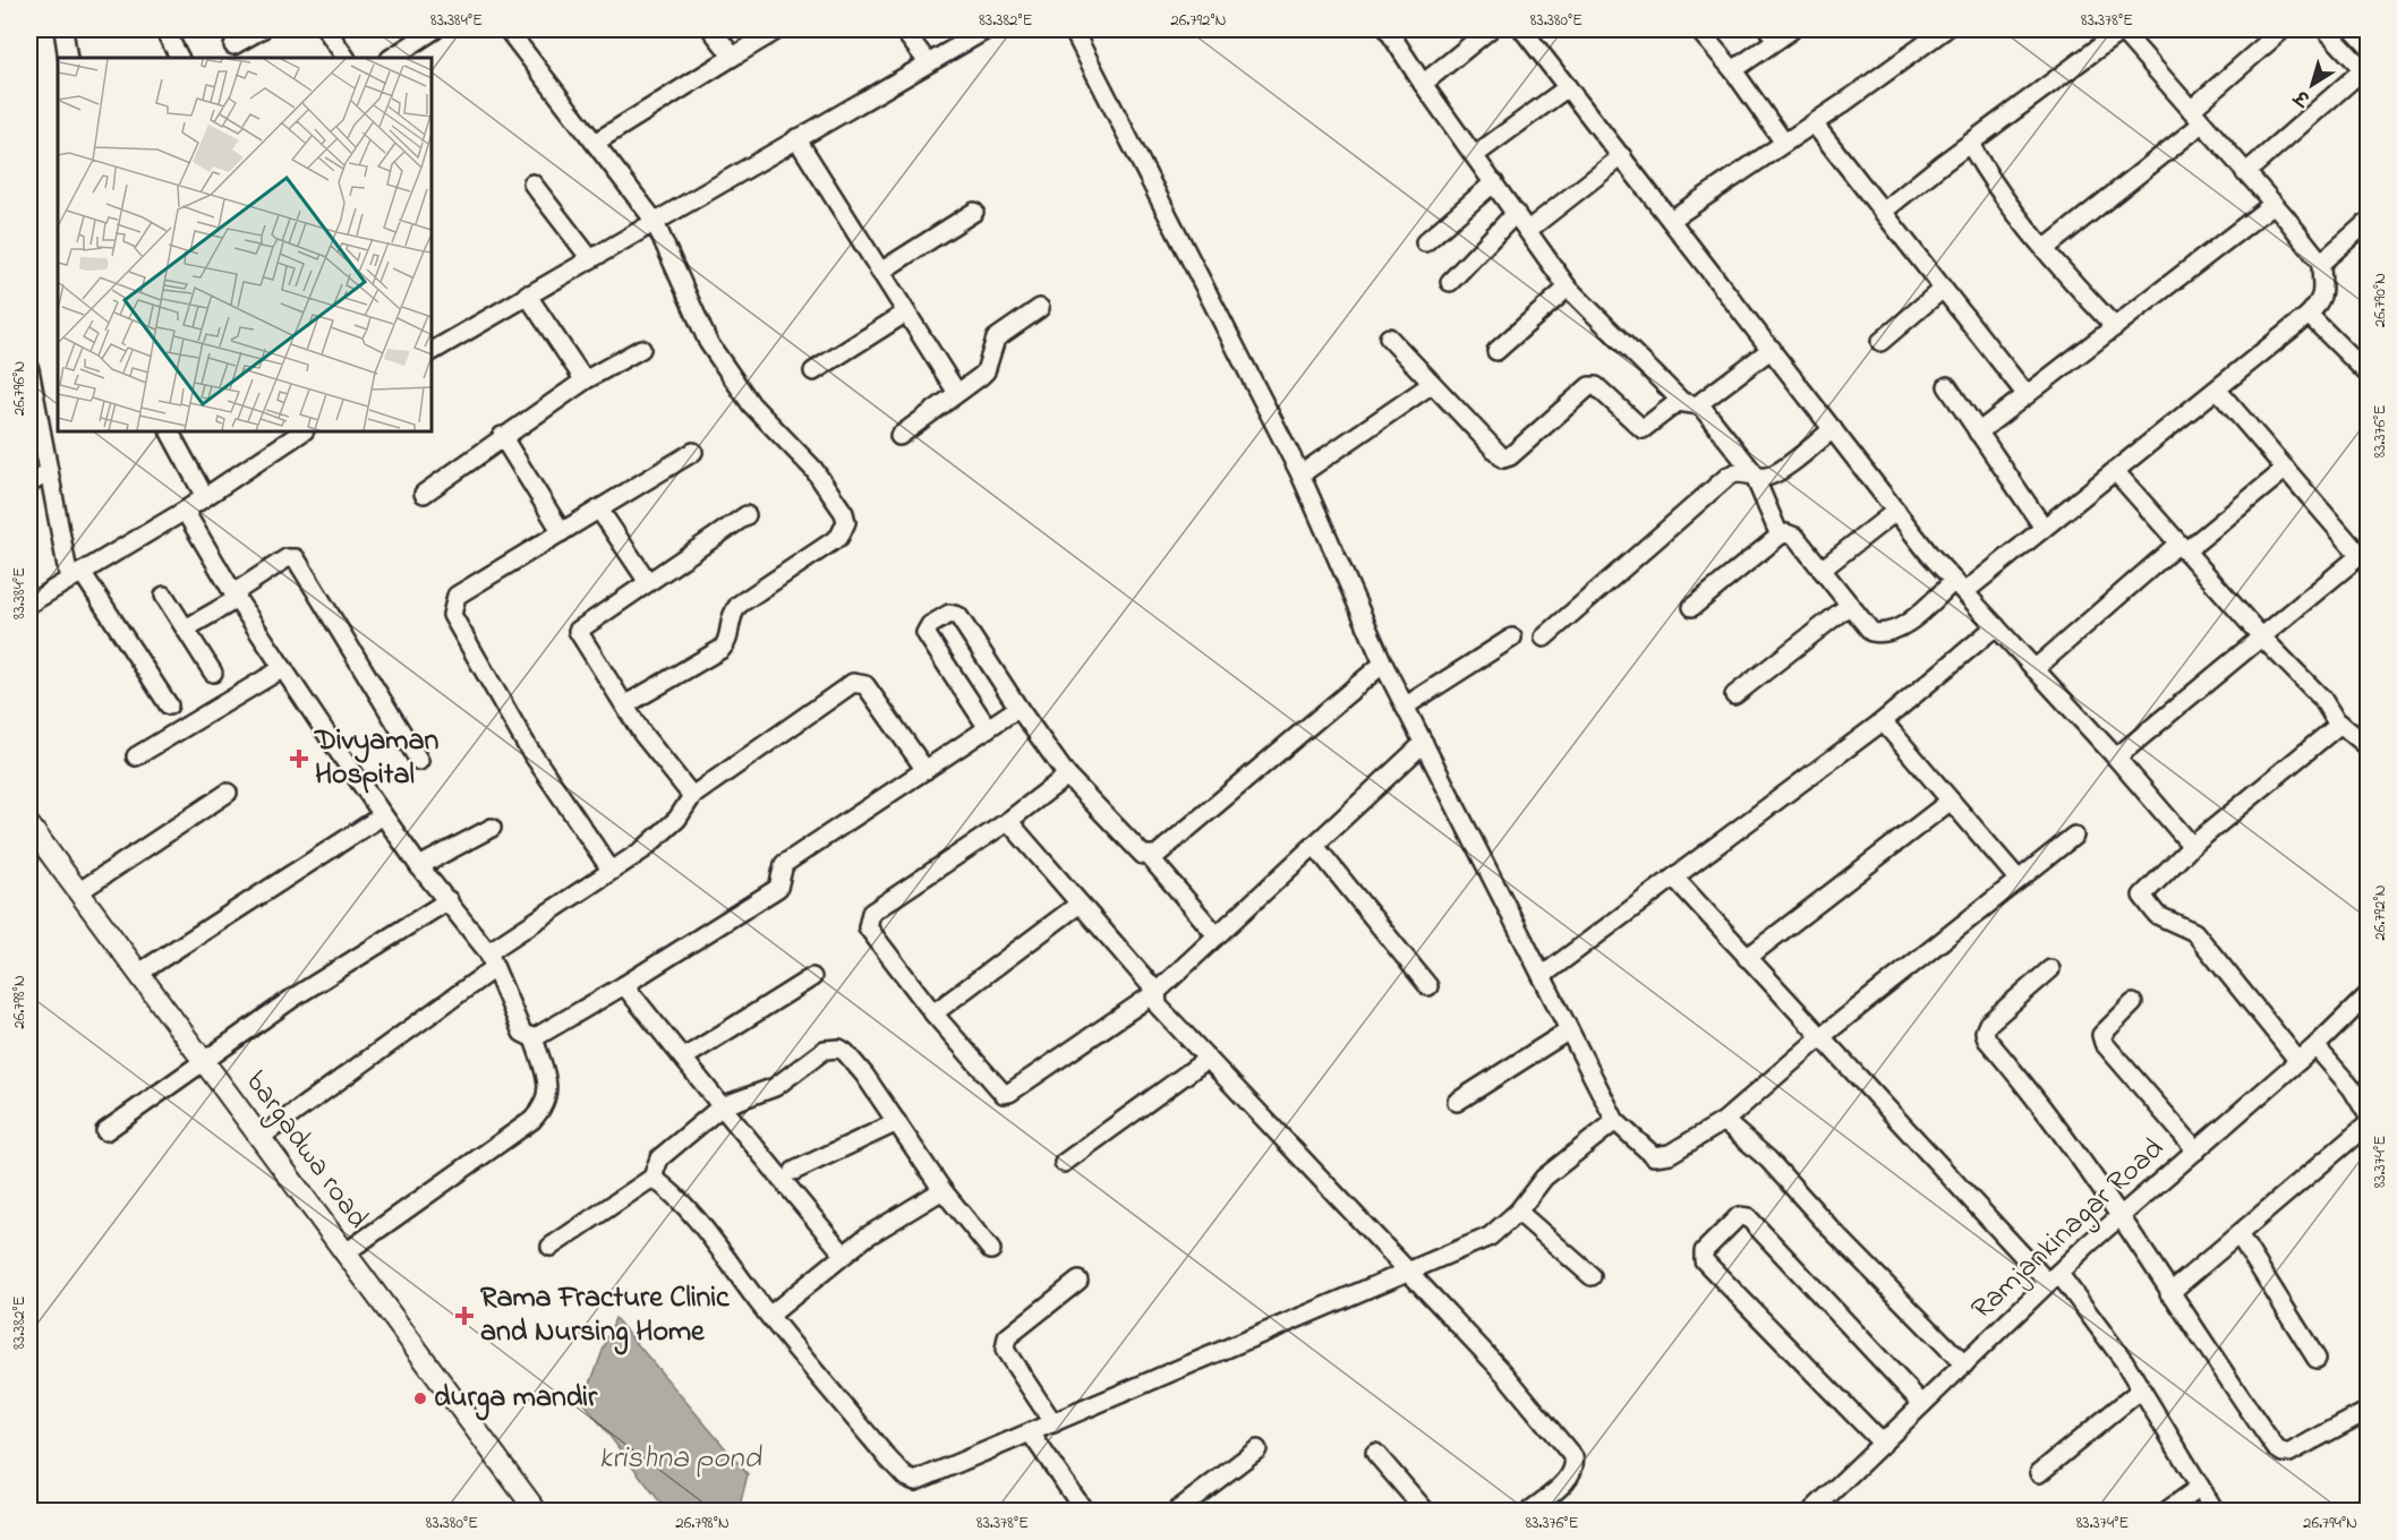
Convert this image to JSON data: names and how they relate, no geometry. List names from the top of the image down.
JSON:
{
  "streets": {
    "main road": ["bargadwa road"],
    "street": ["Ramjankinagar Road"]
  },
  "water": ["krishna pond"],
  "places": {
    "health": ["Divyaman Hospital", "Rama Fracture Clinic and Nursing Home"],
    "other": ["durga mandir"]
  },
  "north": "bottom left",
  "coordinates": [
    "83.384°E",
    "83.382°E",
    "26.792°N",
    "83.380°E",
    "83.378°E",
    "26.790°N",
    "26.796°N",
    "83.376°E",
    "26.798°N",
    "83.374°E",
    "26.794°N"
  ]
}
